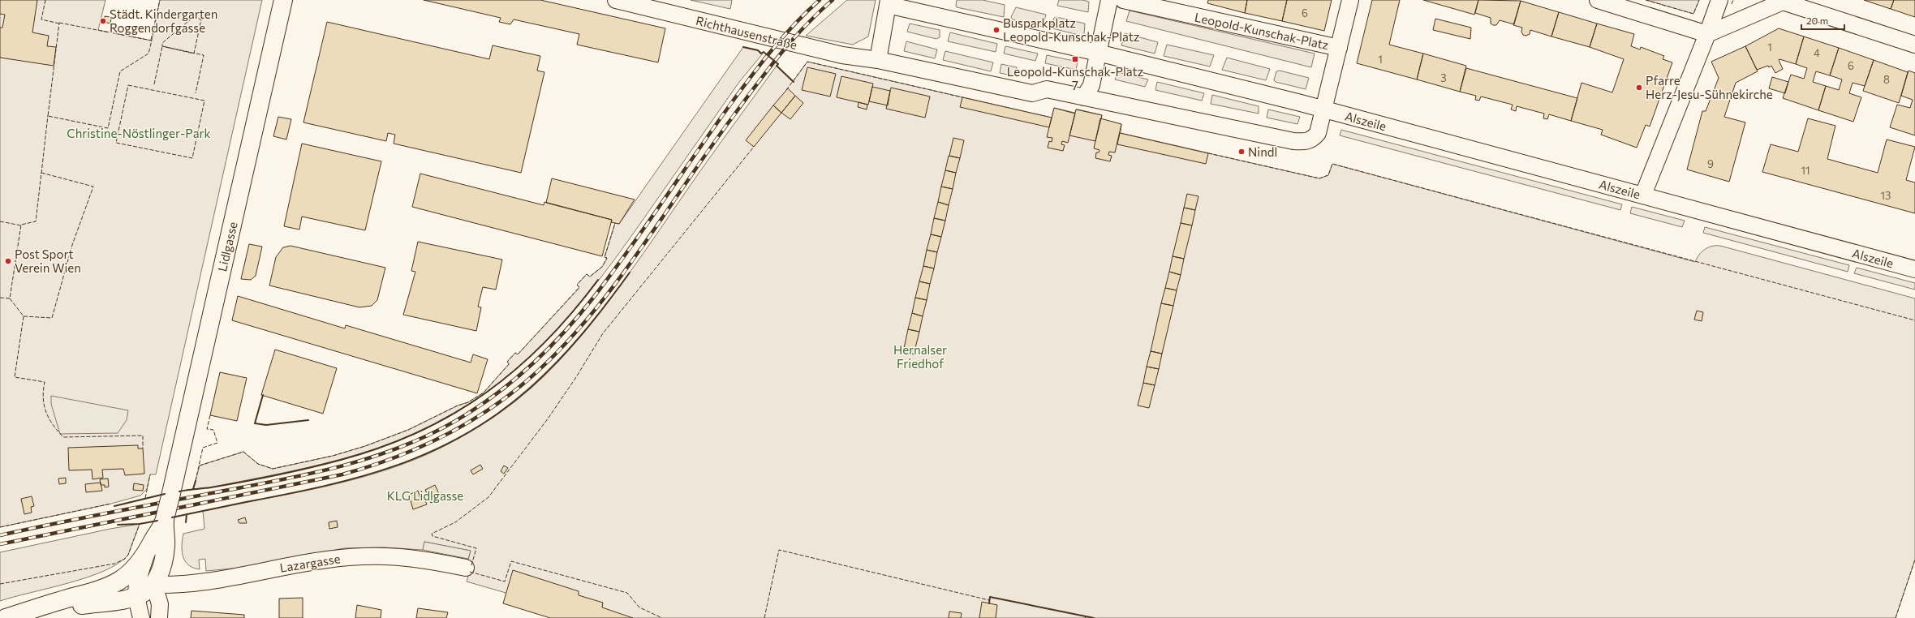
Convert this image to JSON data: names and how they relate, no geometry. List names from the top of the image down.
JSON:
{
  "streets": {
    "main road": ["Lidlgasse"],
    "street": [
      "Leopold-Kunschak-Platz",
      "Richthausenstraße",
      "Alszeile",
      "Lazargasse"
    ]
  },
  "crossings": [
    ["Leopold-Kunschak-Platz", "Richthausenstraße"],
    ["Leopold-Kunschak-Platz", "Alszeile"]
  ],
  "parks": ["Christine-Nöstlinger-Park", "Hernalser Friedhof", "KLG Lidlgasse"],
  "places": {
    "other": [
      "Städt. Kindergarten Roggendorfgasse",
      "Busparkplatz Leopold-Kunschak-Platz",
      "Pfarre Herz-Jesu-Sühnekirche",
      "Nindl",
      "Post Sport Verein Wien"
    ],
    "transit": ["Leopold-Kunschak-Platz 7"]
  },
  "house_numbers": [
    "6",
    "1",
    "4",
    "1",
    "6",
    "3",
    "8",
    "9",
    "11",
    "13"
  ],
  "scale_bar": "20 m"
}
